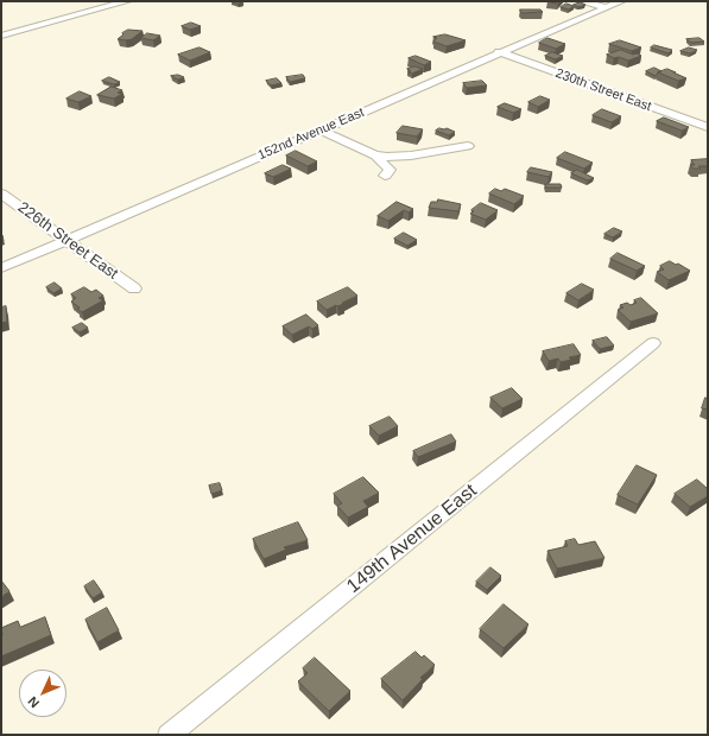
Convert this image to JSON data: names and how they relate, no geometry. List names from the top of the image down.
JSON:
{
  "streets": {
    "street": [
      "230th Street East",
      "152nd Avenue East",
      "226th Street East",
      "149th Avenue East"
    ]
  },
  "crossings": [
    ["230th Street East", "152nd Avenue East"],
    ["152nd Avenue East", "226th Street East"]
  ],
  "north": "bottom left"
}
